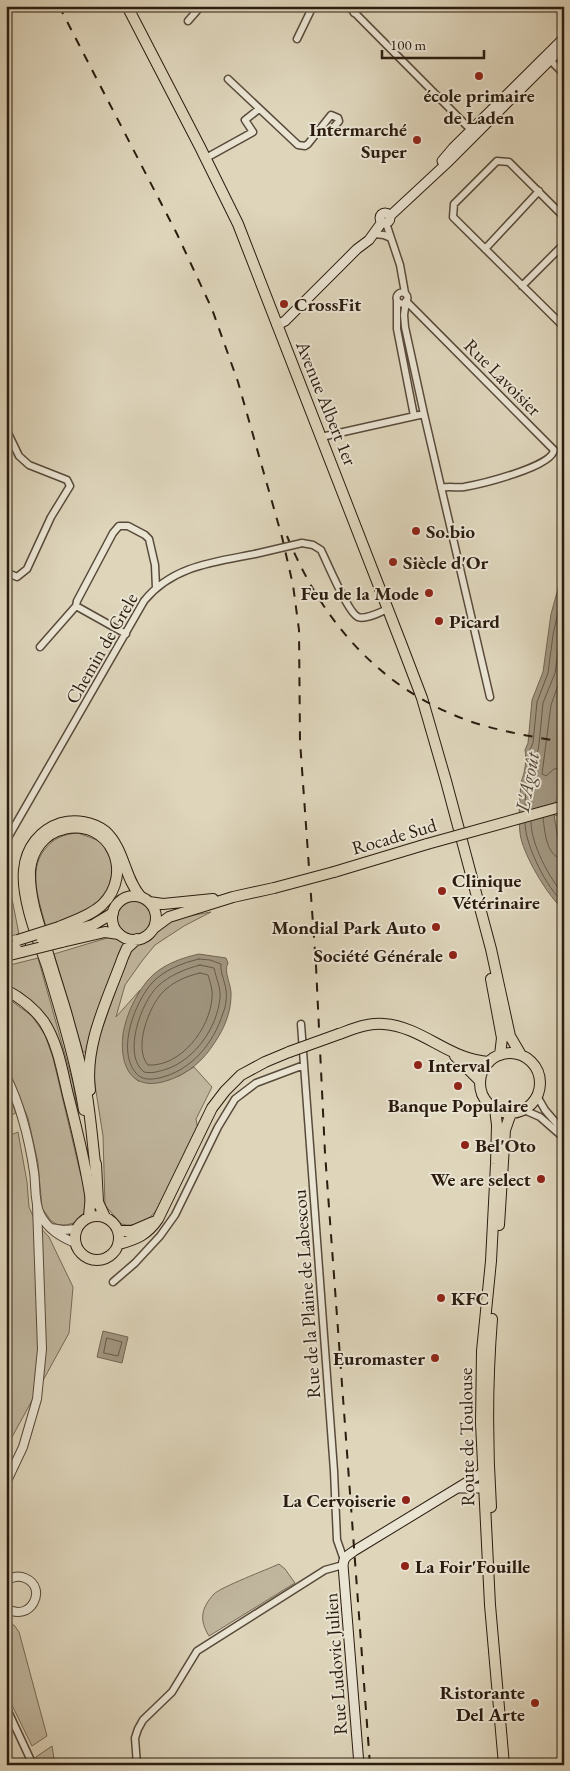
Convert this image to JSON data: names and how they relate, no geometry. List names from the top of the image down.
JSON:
{
  "streets": {
    "main road": [
      "Avenue Albert 1er",
      "Rocade Sud",
      "Route de Toulouse",
      "Rue Ludovic Julien"
    ],
    "street": ["Rue Lavoisier", "Chemin de Grele", "Rue de la Plaine de Labescou"]
  },
  "crossings": [
    ["Avenue Albert 1er", "Chemin de Grele"],
    ["Rue de la Plaine de Labescou", "Rue Ludovic Julien"]
  ],
  "water": ["L'Agoût"],
  "places": [
    "école primaire de Laden",
    "Intermarché Super",
    "CrossFit",
    "So.bio",
    "Siècle d'Or",
    "Feu de la Mode",
    "Picard",
    "Clinique Vétérinaire",
    "Mondial Park Auto",
    "Société Générale",
    "Interval",
    "Banque Populaire",
    "Bel'Oto",
    "We are select",
    "KFC",
    "Euromaster",
    "La Cervoiserie",
    "La Foir'Fouille",
    "Ristorante Del Arte"
  ],
  "scale_bar": "100 m"
}
